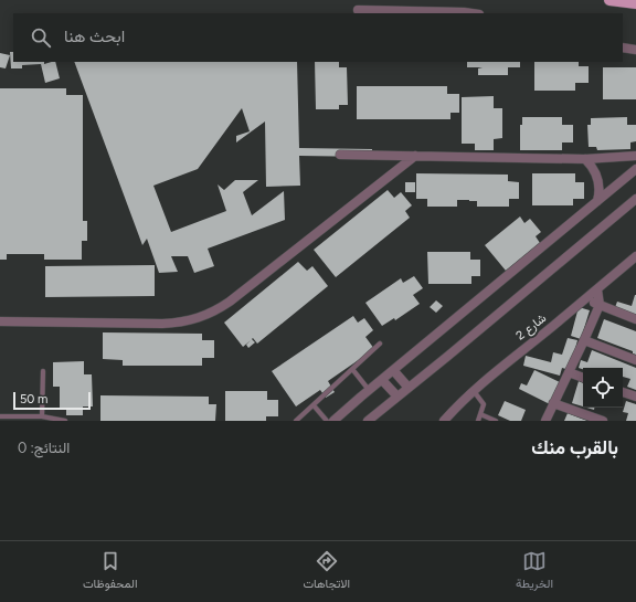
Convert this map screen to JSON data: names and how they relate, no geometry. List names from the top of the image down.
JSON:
{
  "streets": {
    "street": ["شارع 2"]
  },
  "scale_bar": "50 m",
  "page": {
    "search": "ابحث هنا",
    "scale": "50 m",
    "heading": ["بالقرب منك", "النتائج: 0"],
    "nav": ["الخريطة", "الاتجاهات", "المحفوظات"]
  }
}
